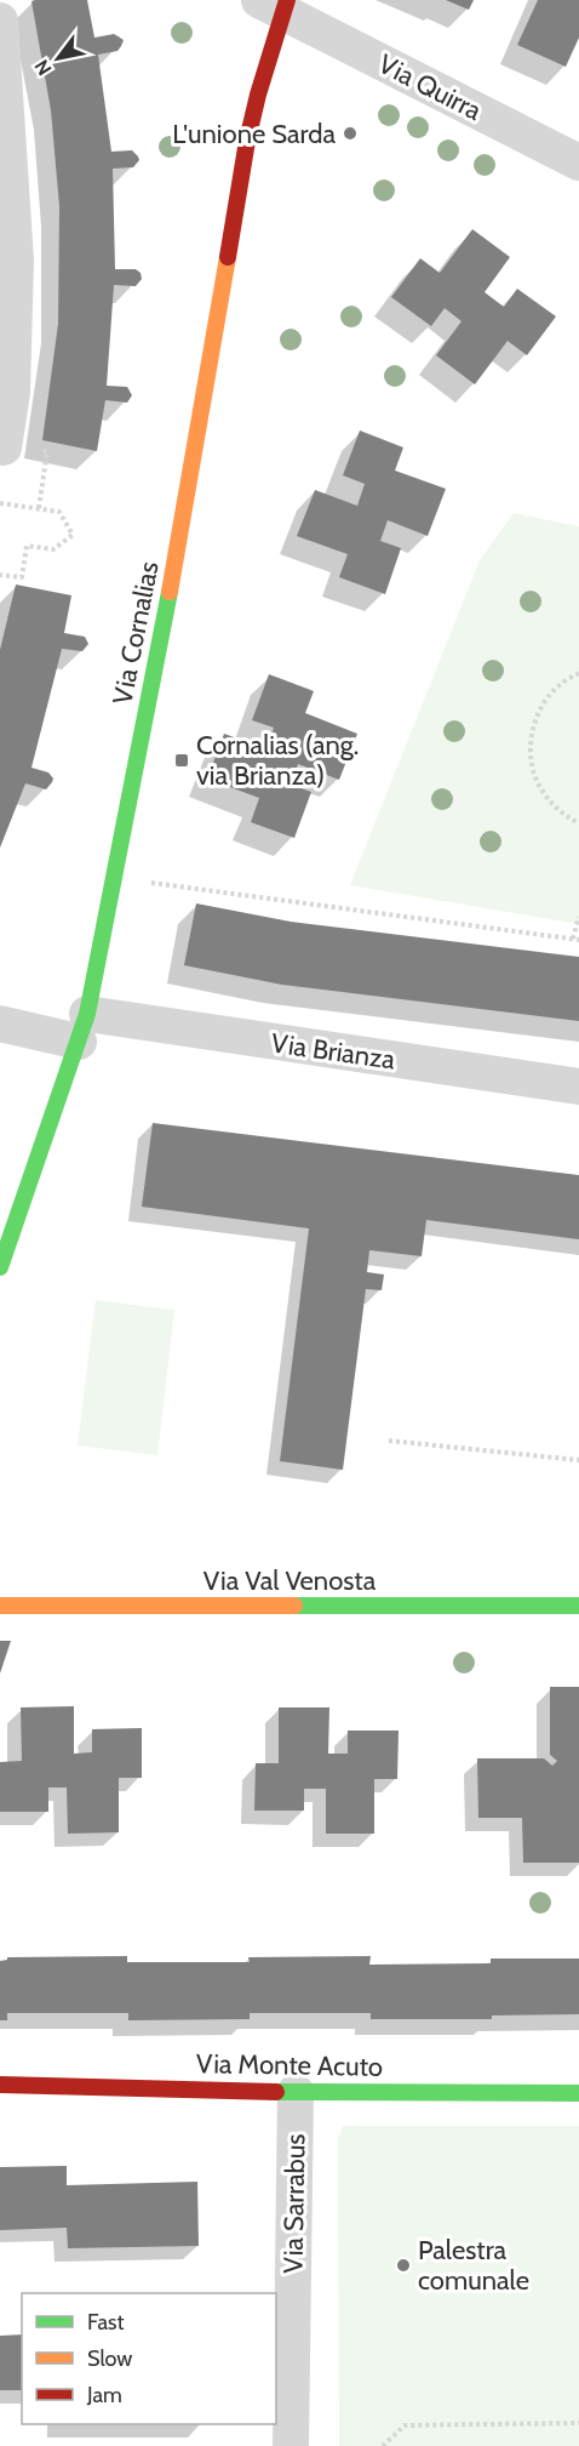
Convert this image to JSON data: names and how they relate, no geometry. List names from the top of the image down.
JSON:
{
  "streets": {
    "street": [
      "Via Quirra",
      "Via Cornalias",
      "Via Brianza",
      "Via Val Venosta",
      "Via Monte Acuto",
      "Via Sarrabus"
    ]
  },
  "crossings": [
    ["Via Quirra", "Via Cornalias"],
    ["Via Cornalias", "Via Brianza"],
    ["Via Monte Acuto", "Via Sarrabus"]
  ],
  "places": {
    "other": ["L'unione Sarda", "Palestra comunale"],
    "transit": ["Cornalias (ang. via Brianza)"]
  },
  "legend": ["Fast", "Slow", "Jam"],
  "north": "bottom left"
}
